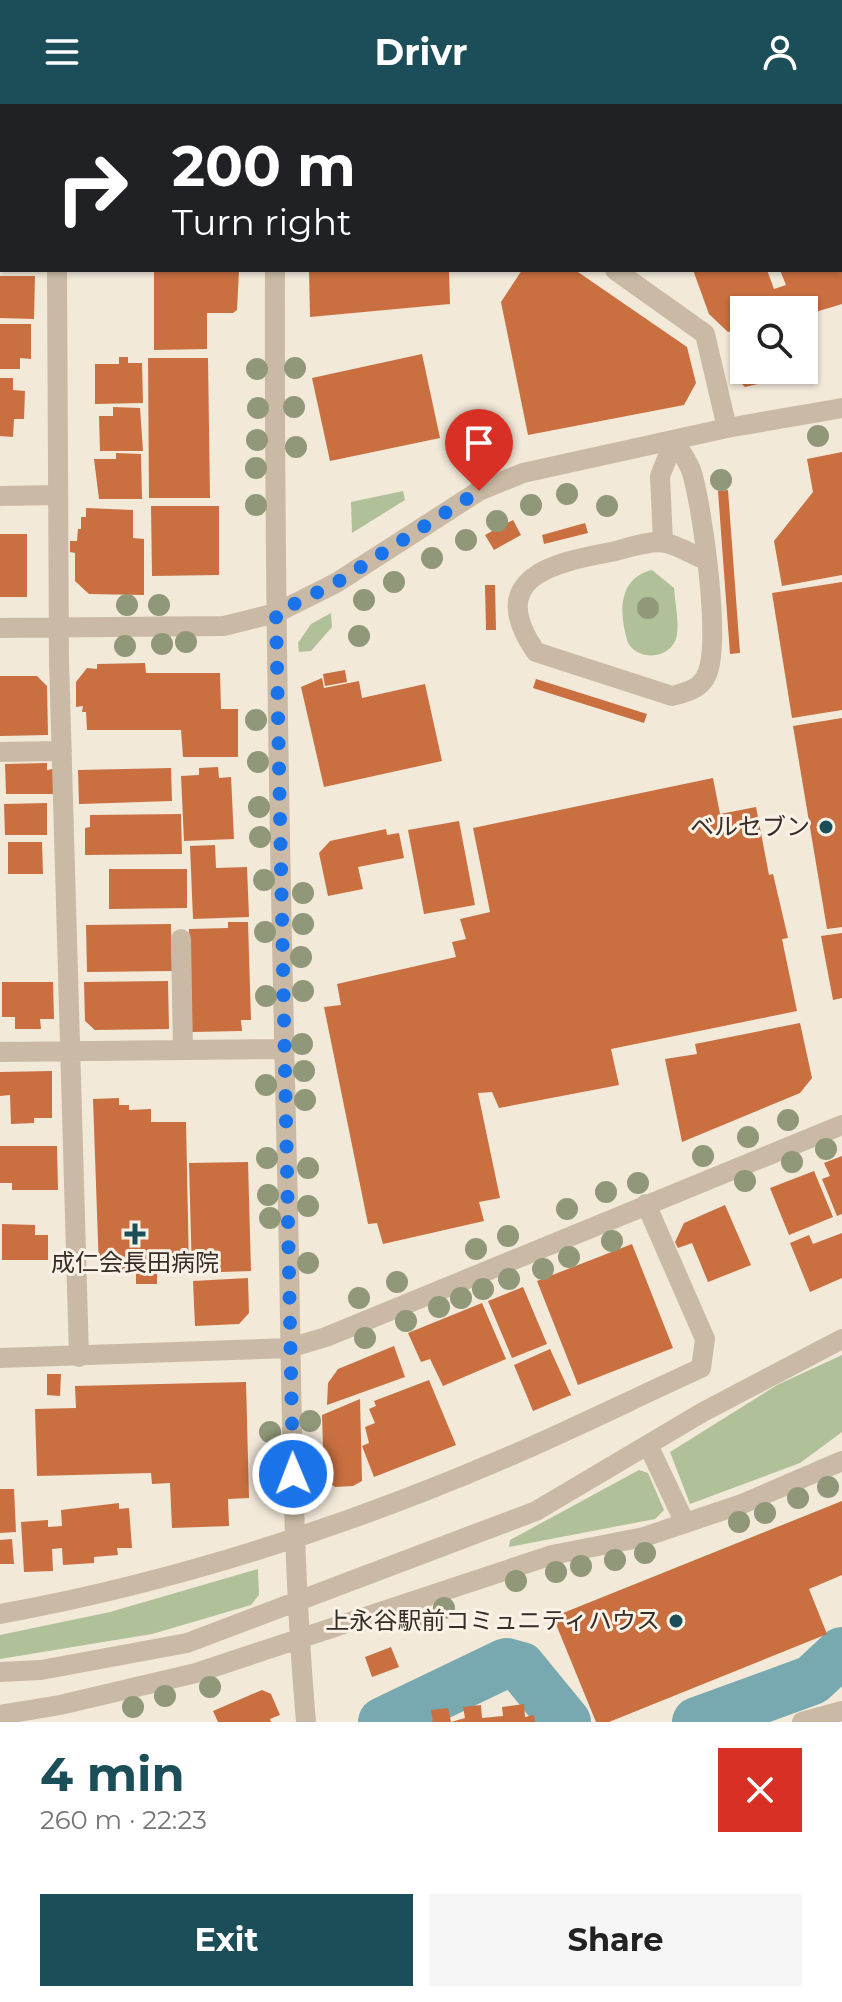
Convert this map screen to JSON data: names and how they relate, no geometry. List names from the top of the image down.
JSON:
{
  "places": {
    "other": ["ベルセブン", "上永谷駅前コミュニティハウス"],
    "health": ["成仁会長田病院"]
  },
  "page": {
    "header": "Drivr",
    "turn": ["200 m", "Turn right"],
    "heading": ["4 min", "260 m · 22:23"],
    "buttons": ["Exit", "Share"]
  }
}
